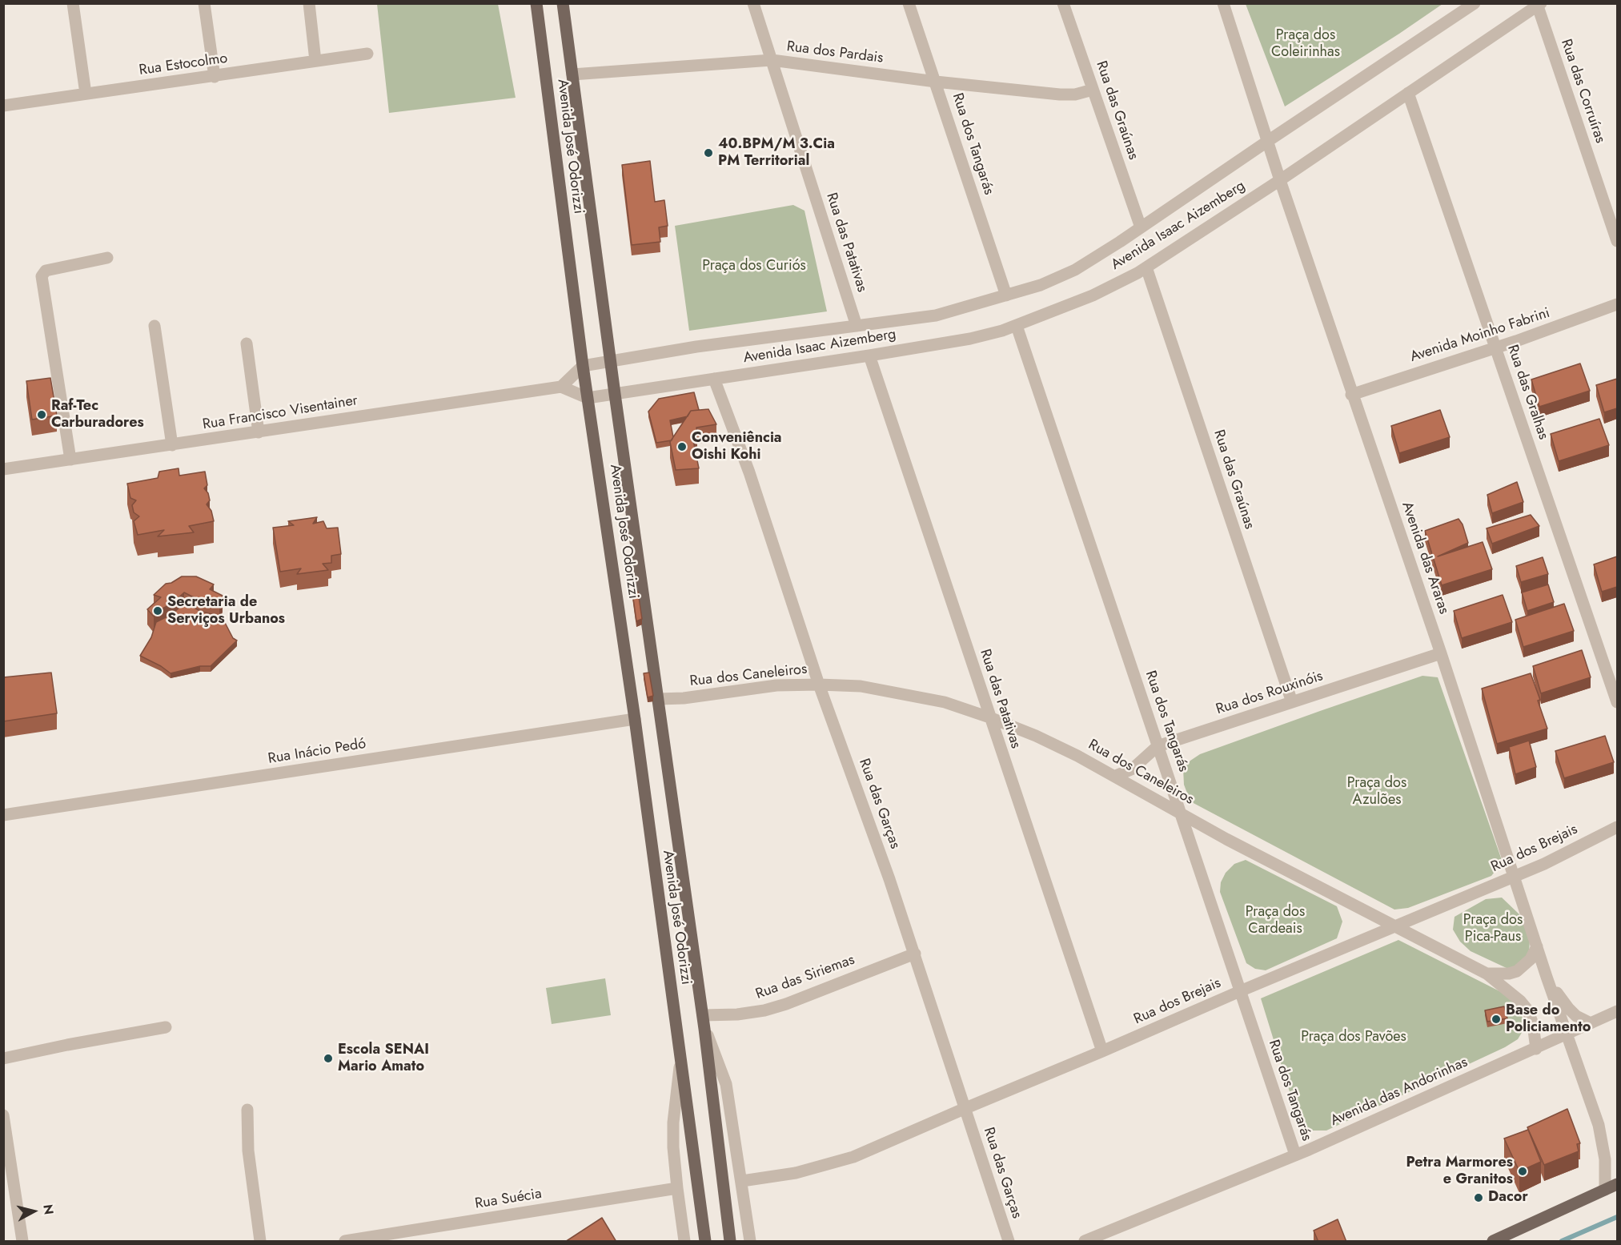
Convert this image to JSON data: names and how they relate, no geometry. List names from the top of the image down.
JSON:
{
  "streets": {
    "main road": ["Avenida José Odorizzi"],
    "street": [
      "Rua dos Pardais",
      "Rua Estocolmo",
      "Rua das Corruíras",
      "Rua das Graúnas",
      "Rua dos Tangarás",
      "Avenida Isaac Aizemberg",
      "Rua das Patativas",
      "Avenida Moinho Fabrini",
      "Rua das Gralhas",
      "Rua Francisco Visentainer",
      "Avenida das Araras",
      "Rua dos Caneleiros",
      "Rua dos Rouxinóis",
      "Rua Inácio Pedó",
      "Rua das Garças",
      "Rua dos Brejais",
      "Rua das Siriemas",
      "Avenida das Andorinhas",
      "Rua Suécia"
    ]
  },
  "crossings": [
    ["Rua dos Pardais", "Rua das Graúnas"],
    ["Rua dos Pardais", "Rua dos Tangarás"],
    ["Rua dos Pardais", "Avenida José Odorizzi"],
    ["Rua dos Pardais", "Rua das Patativas"],
    ["Rua das Corruíras", "Avenida Isaac Aizemberg"],
    ["Rua das Graúnas", "Avenida Isaac Aizemberg"],
    ["Rua das Graúnas", "Rua dos Rouxinóis"],
    ["Rua dos Tangarás", "Avenida Isaac Aizemberg"],
    ["Rua dos Tangarás", "Rua dos Caneleiros"],
    ["Rua dos Tangarás", "Rua dos Rouxinóis"],
    ["Rua dos Tangarás", "Rua dos Brejais"],
    ["Rua dos Tangarás", "Avenida das Andorinhas"],
    ["Avenida José Odorizzi", "Avenida Isaac Aizemberg"],
    ["Avenida José Odorizzi", "Rua dos Caneleiros"],
    ["Avenida José Odorizzi", "Rua Inácio Pedó"],
    ["Avenida José Odorizzi", "Rua dos Brejais"],
    ["Avenida José Odorizzi", "Rua das Siriemas"],
    ["Avenida José Odorizzi", "Rua Suécia"],
    ["Avenida Isaac Aizemberg", "Rua das Patativas"],
    ["Avenida Isaac Aizemberg", "Rua das Gralhas"],
    ["Avenida Isaac Aizemberg", "Avenida das Araras"],
    ["Avenida Isaac Aizemberg", "Rua das Garças"],
    ["Rua das Patativas", "Rua dos Caneleiros"],
    ["Rua das Patativas", "Rua dos Brejais"],
    ["Avenida Moinho Fabrini", "Rua das Gralhas"],
    ["Avenida Moinho Fabrini", "Avenida das Araras"],
    ["Avenida das Araras", "Rua dos Rouxinóis"],
    ["Avenida das Araras", "Rua dos Brejais"],
    ["Avenida das Araras", "Avenida das Andorinhas"],
    ["Rua dos Caneleiros", "Rua dos Rouxinóis"],
    ["Rua dos Caneleiros", "Rua das Garças"],
    ["Rua dos Caneleiros", "Rua dos Brejais"],
    ["Rua dos Caneleiros", "Avenida das Andorinhas"],
    ["Rua das Garças", "Rua dos Brejais"],
    ["Rua das Garças", "Rua das Siriemas"]
  ],
  "parks": [
    "Praça dos Coleirinhas",
    "Praça dos Curiós",
    "Praça dos Azulões",
    "Praça dos Cardeais",
    "Praça dos Pica-Paus",
    "Praça dos Pavões"
  ],
  "places": [
    "40.BPM/M 3.Cia PM Territorial",
    "Raf-Tec Carburadores",
    "Conveniência Oishi Kohi",
    "Secretaria de Serviços Urbanos",
    "Base do Policiamento",
    "Escola SENAI Mario Amato",
    "Petra Marmores e Granitos",
    "Dacor"
  ],
  "north": "right"
}
